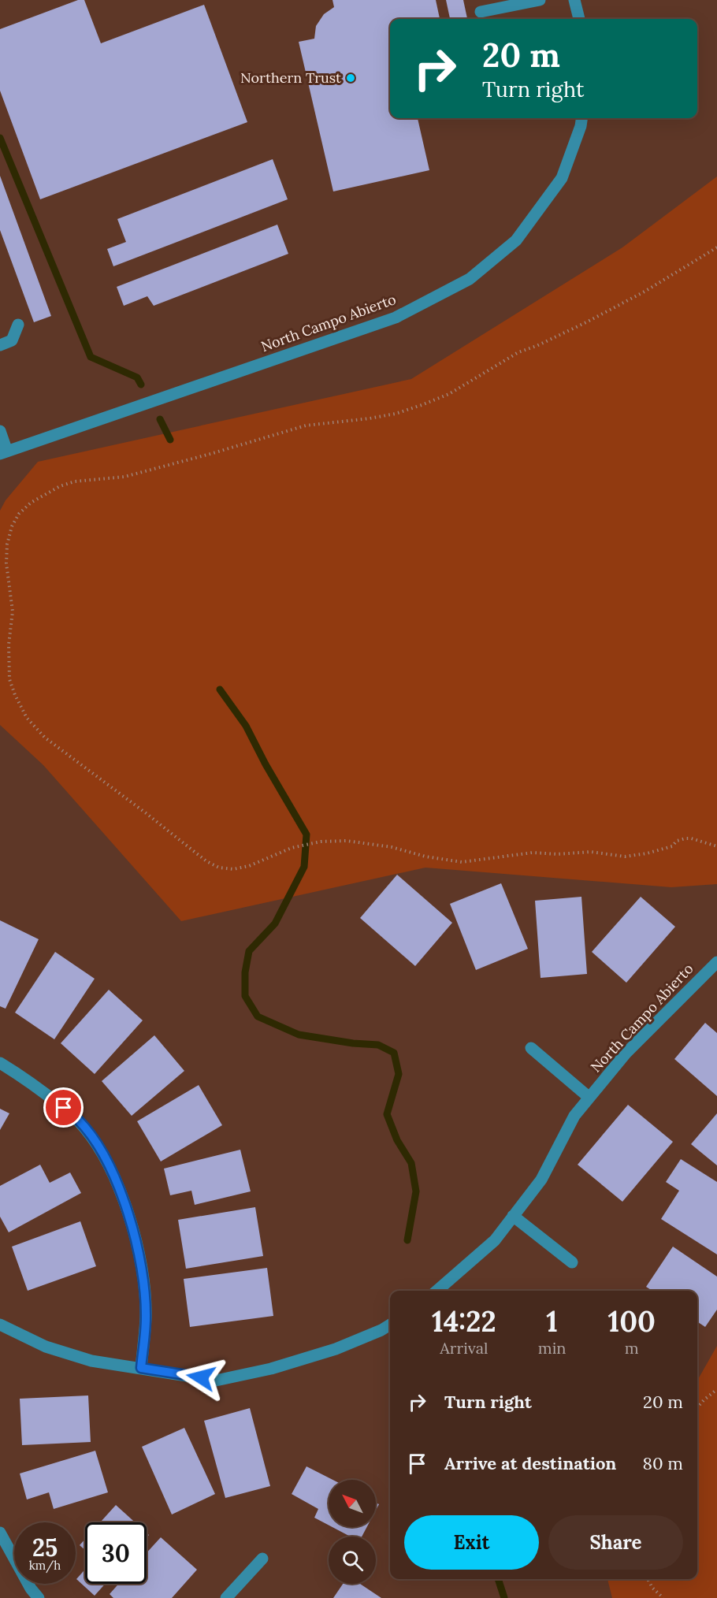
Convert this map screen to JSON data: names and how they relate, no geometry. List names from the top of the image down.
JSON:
{
  "streets": {
    "street": ["North Campo Abierto"]
  },
  "places": ["Northern Trust"],
  "north": "top left",
  "page": {
    "turn": ["20 m", "Turn right"],
    "eta": [
      "14:22",
      "Arrival",
      "1",
      "min",
      "100",
      "m"
    ],
    "list": [
      {
        "name": "Turn right",
        "value": "20 m"
      },
      {
        "name": "Arrive at destination",
        "value": "80 m"
      }
    ],
    "buttons": ["Exit", "Share"],
    "speed": "25 km/h",
    "limit": "30"
  }
}
